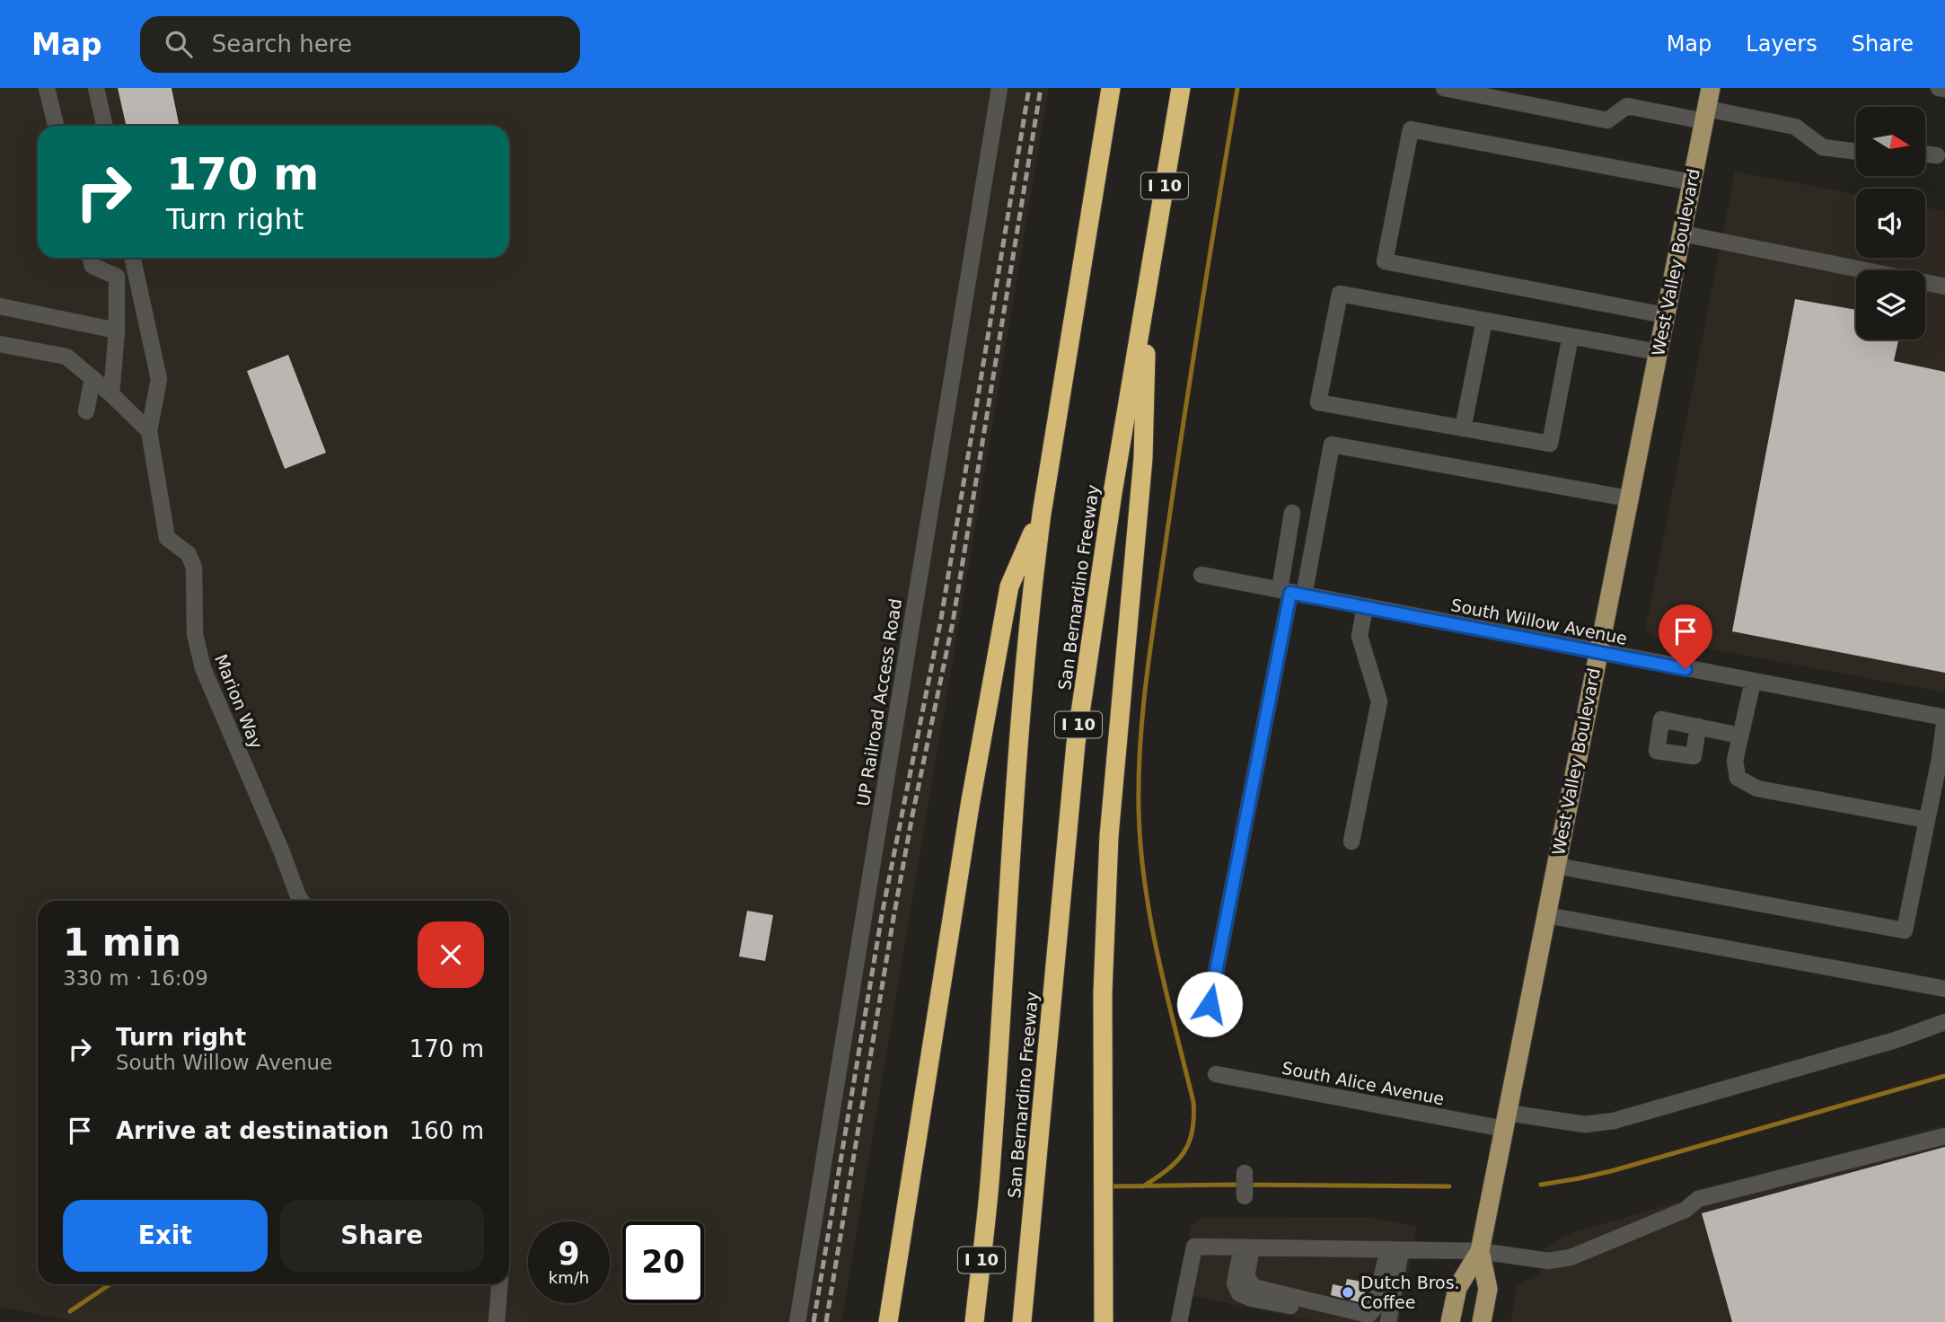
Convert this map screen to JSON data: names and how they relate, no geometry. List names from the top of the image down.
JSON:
{
  "streets": {
    "highway": ["I 10", "San Bernardino Freeway"],
    "main road": ["West Valley Boulevard"],
    "street": [
      "South Willow Avenue",
      "Marion Way",
      "UP Railroad Access Road",
      "South Alice Avenue"
    ]
  },
  "crossings": [
    ["West Valley Boulevard", "South Willow Avenue"],
    ["West Valley Boulevard", "South Alice Avenue"]
  ],
  "places": ["Dutch Bros. Coffee"],
  "north": "right",
  "page": {
    "header": "Map",
    "search": "Search here",
    "nav": ["Map", "Layers", "Share"],
    "turn": ["170 m", "Turn right"],
    "heading": ["1 min", "330 m · 16:09"],
    "list": [
      {
        "name": "Turn right",
        "note": "South Willow Avenue",
        "value": "170 m"
      },
      {
        "name": "Arrive at destination",
        "value": "160 m"
      }
    ],
    "buttons": ["Exit", "Share"],
    "speed": "9 km/h",
    "limit": "20"
  }
}
